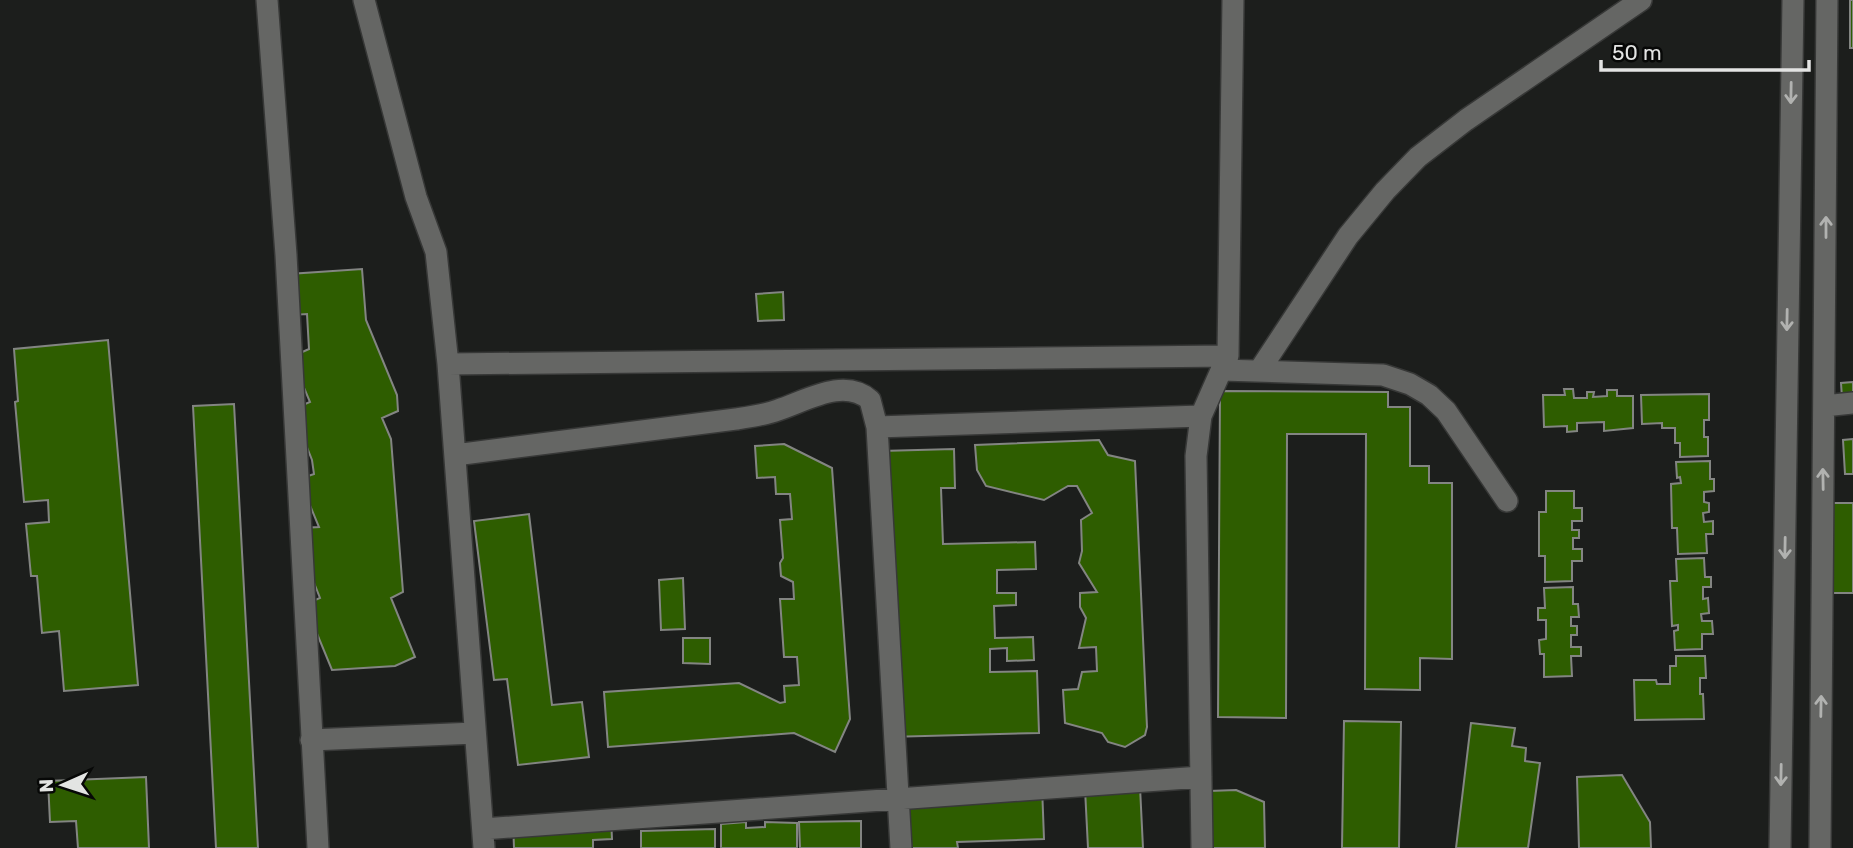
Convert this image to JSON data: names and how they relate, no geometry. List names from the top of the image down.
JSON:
{
  "scale_bar": "50 m",
  "north": "left"
}
